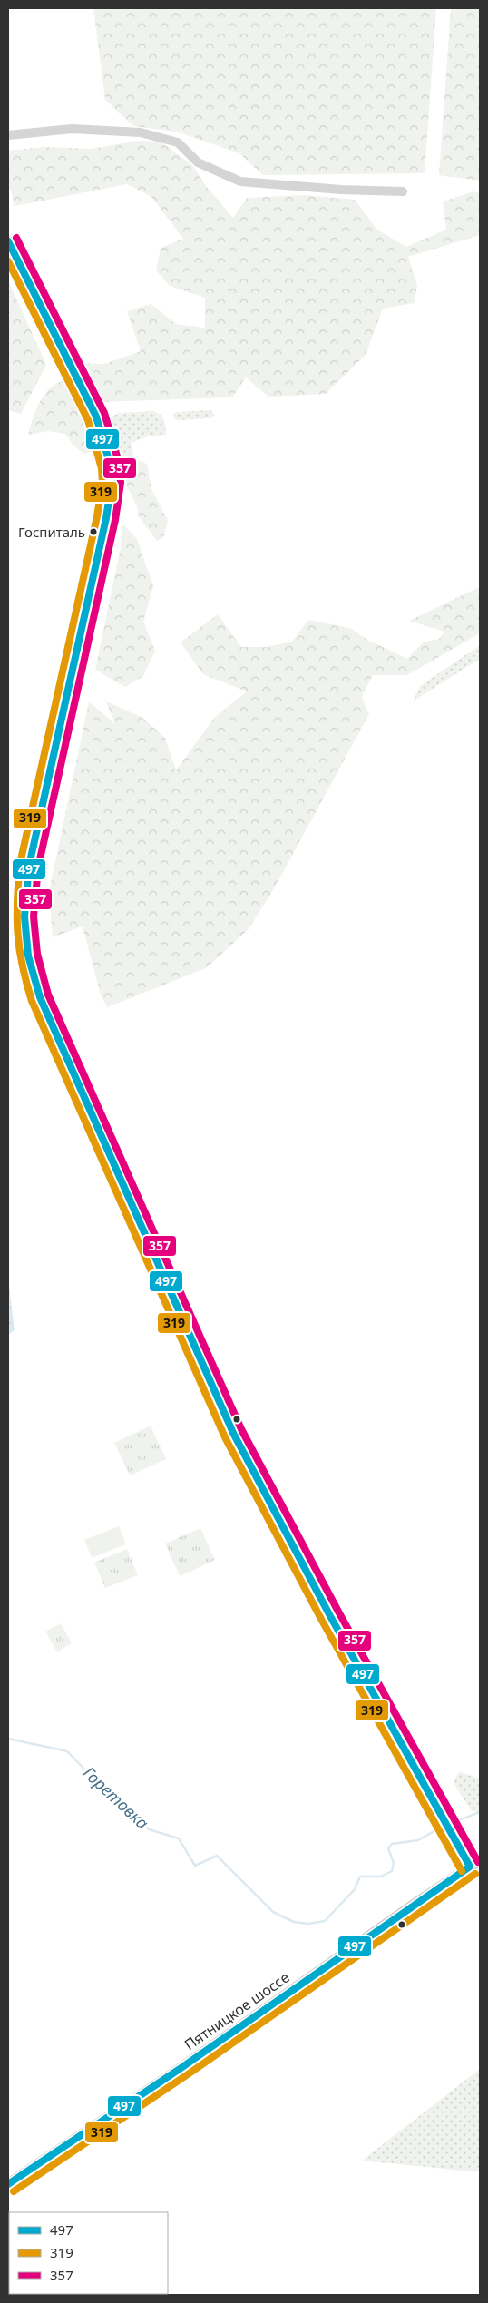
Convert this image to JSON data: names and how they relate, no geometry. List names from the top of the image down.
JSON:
{
  "streets": {
    "main road": ["Пятницкое шоссе"]
  },
  "water": ["Горетовка"],
  "places": ["Госпиталь"],
  "lines": ["transit line 357", "transit line 497", "transit line 319"],
  "legend": ["497", "319", "357"]
}
